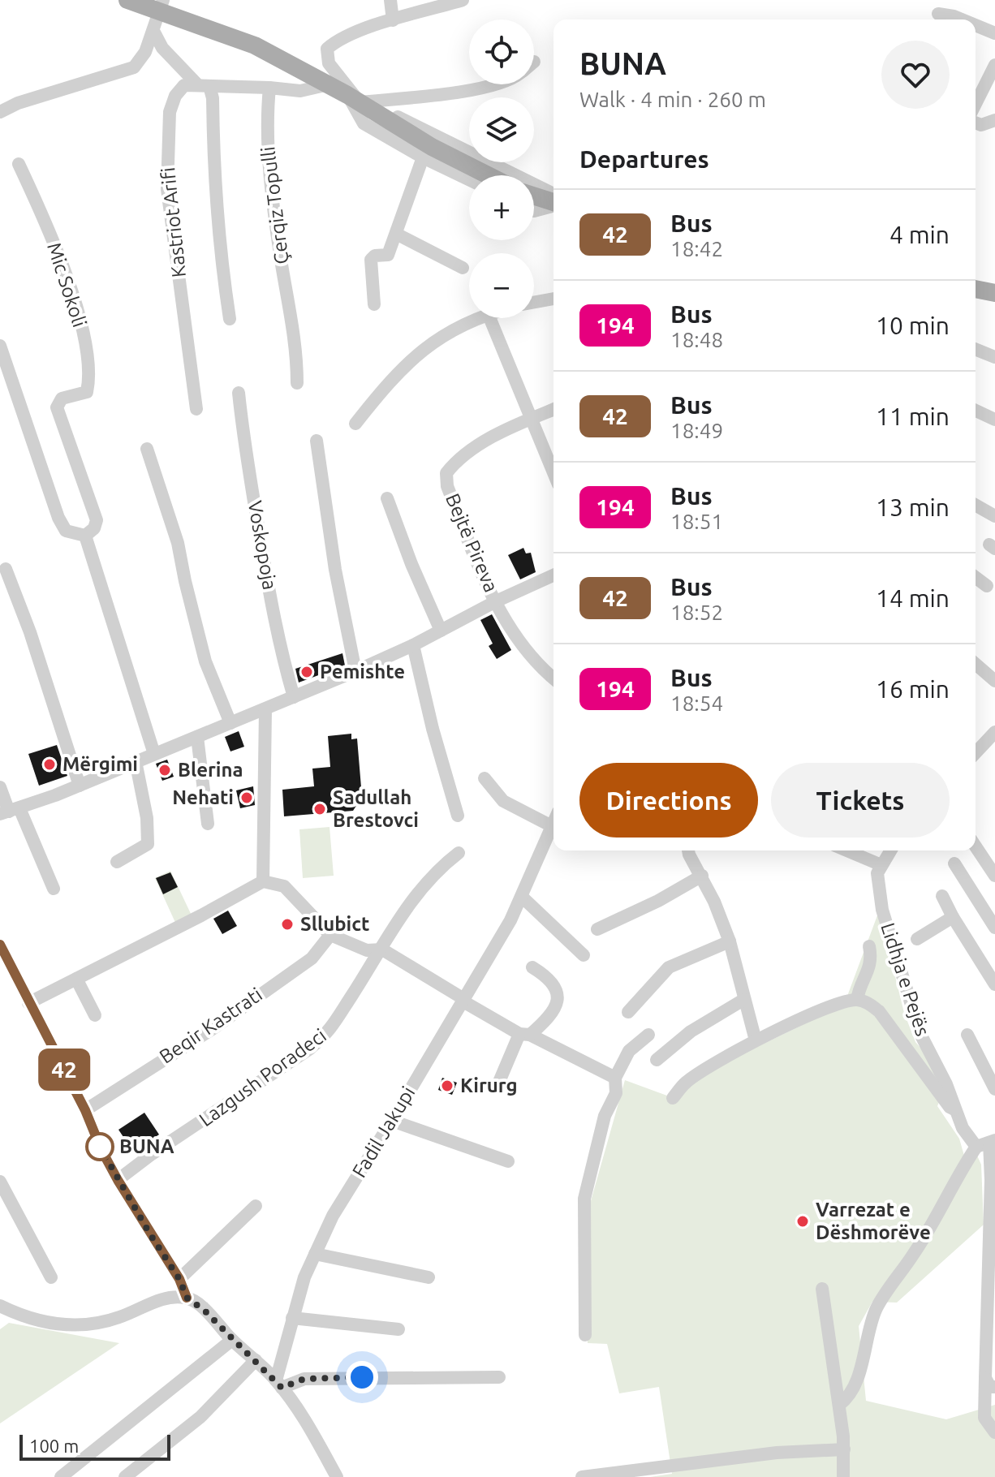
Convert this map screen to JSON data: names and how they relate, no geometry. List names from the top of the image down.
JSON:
{
  "streets": {
    "street": [
      "Çerqiz Topulli",
      "Kastriot Arifi",
      "Mic Sokoli",
      "Bejtë Pireva",
      "Voskopoja",
      "Lidhja e Pejës",
      "Beqir Kastrati",
      "Lazgush Poradeci",
      "Fadil Jakupi"
    ]
  },
  "places": [
    "Pemishte",
    "Mërgimi",
    "Blerina",
    "Nehati",
    "Sadullah Brestovci",
    "Sllubict",
    "Kirurg",
    "BUNA",
    "Varrezat e Dëshmorëve"
  ],
  "lines": ["bus line 42"],
  "scale_bar": "100 m",
  "page": {
    "on_map": "42",
    "map_buttons": ["+", "−"],
    "heading": [
      ["BUNA", "Walk · 4 min · 260 m"],
      "Departures"
    ],
    "list": [
      {
        "mark": "42",
        "name": "Bus",
        "note": "18:42",
        "value": "4 min"
      },
      {
        "mark": "194",
        "name": "Bus",
        "note": "18:48",
        "value": "10 min"
      },
      {
        "mark": "42",
        "name": "Bus",
        "note": "18:49",
        "value": "11 min"
      },
      {
        "mark": "194",
        "name": "Bus",
        "note": "18:51",
        "value": "13 min"
      },
      {
        "mark": "42",
        "name": "Bus",
        "note": "18:52",
        "value": "14 min"
      },
      {
        "mark": "194",
        "name": "Bus",
        "note": "18:54",
        "value": "16 min"
      }
    ],
    "buttons": ["Directions", "Tickets"],
    "scale": "100 m"
  }
}
